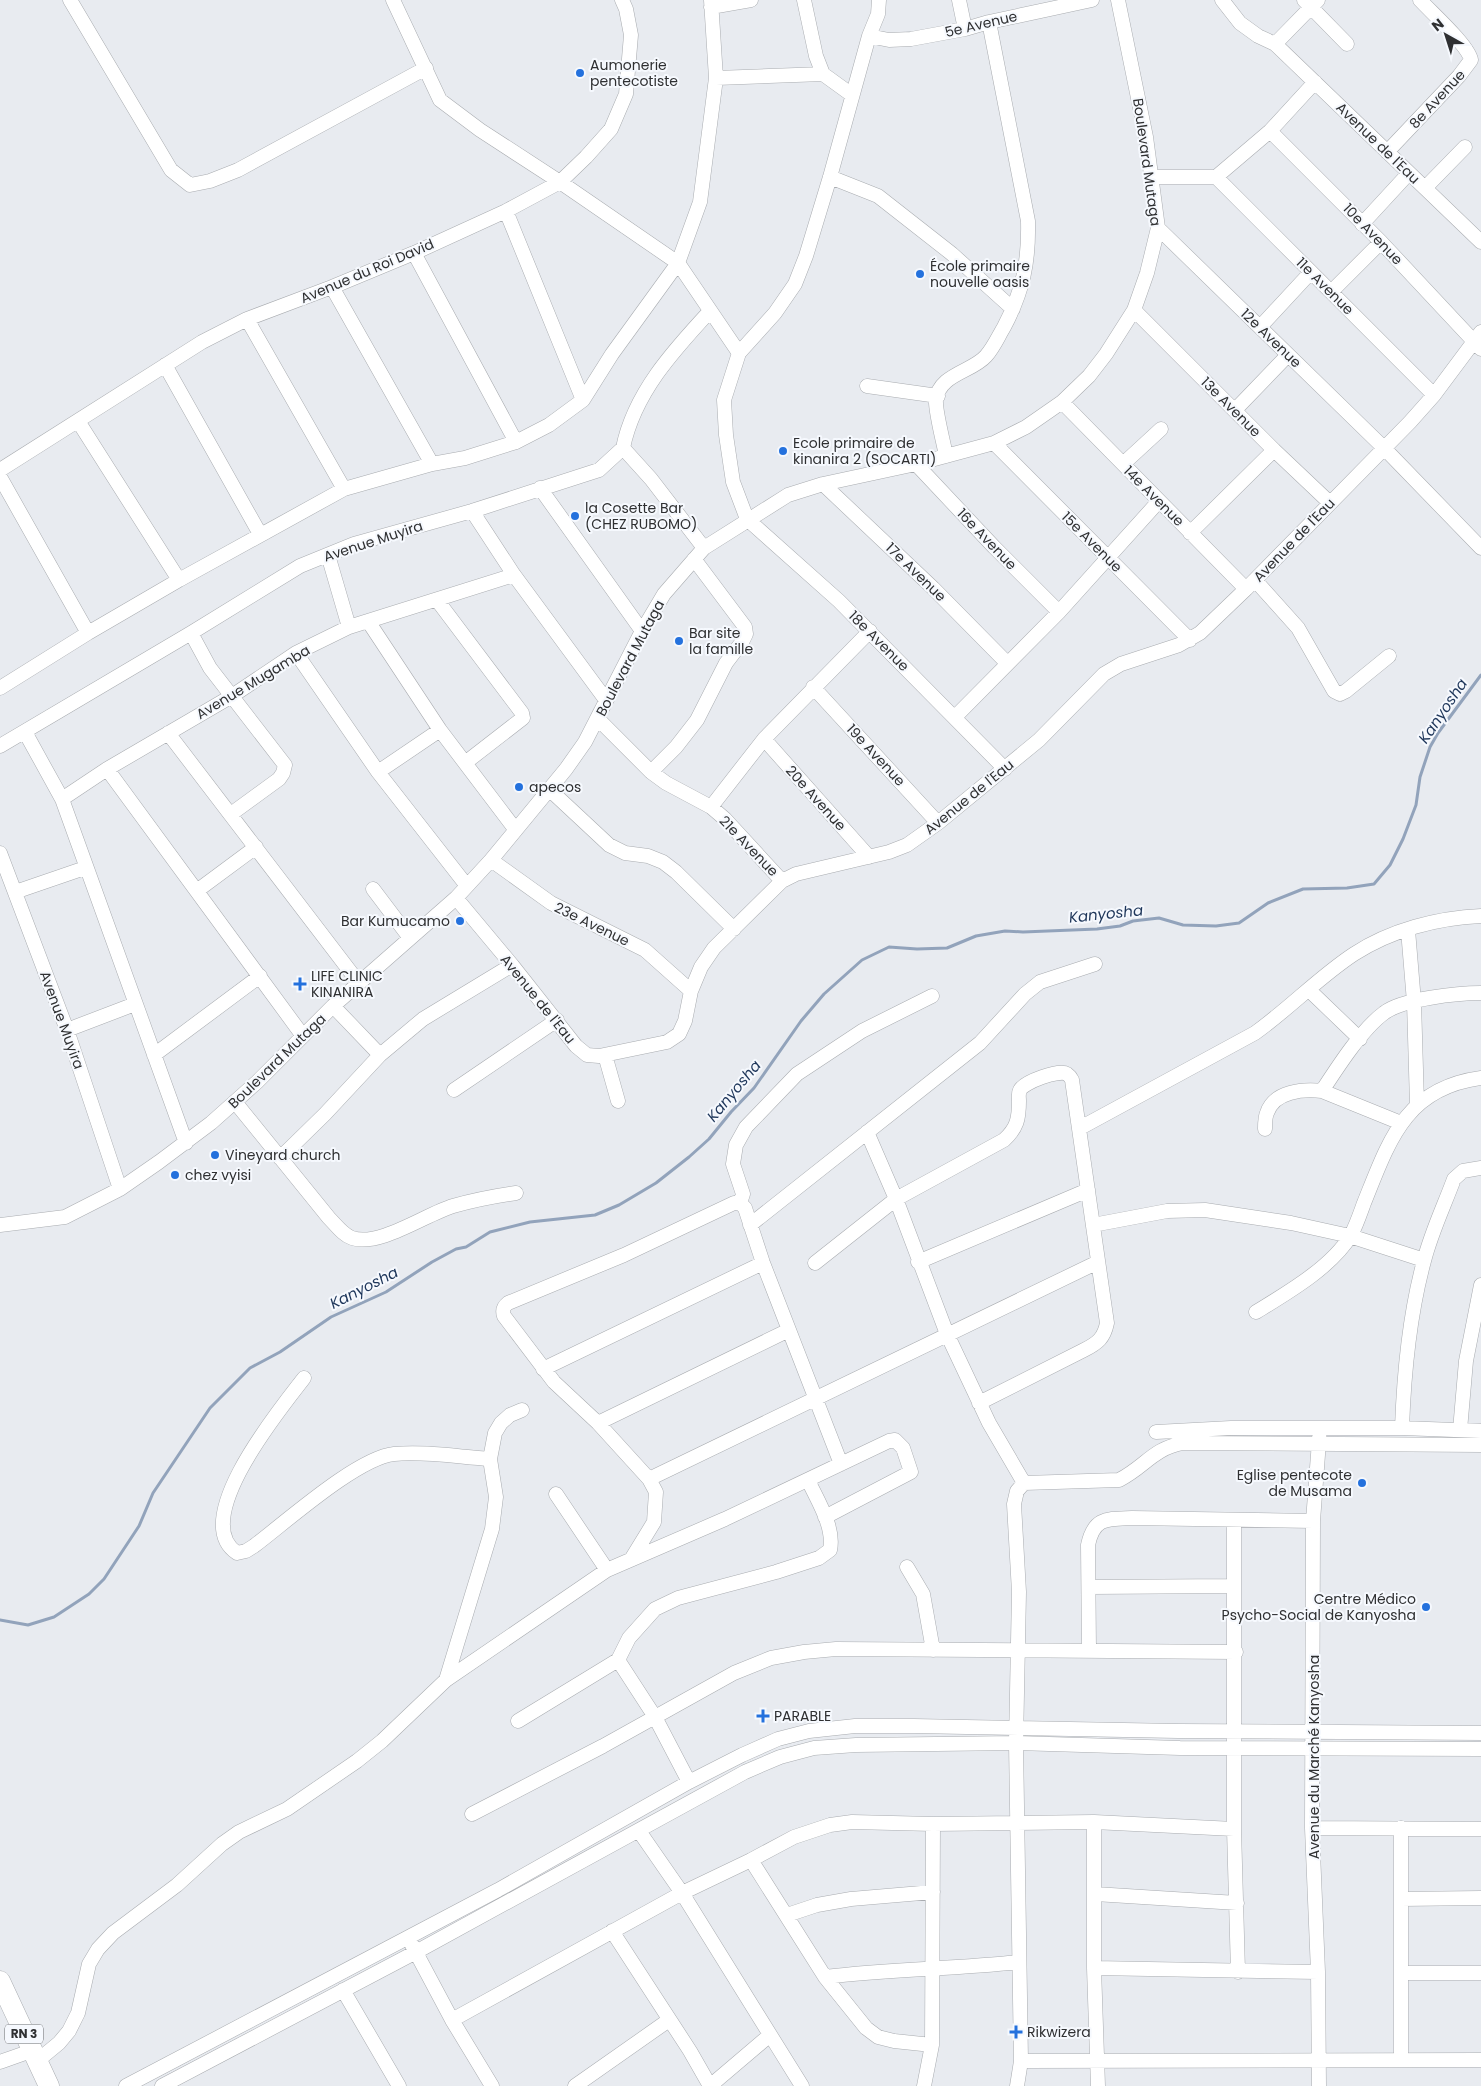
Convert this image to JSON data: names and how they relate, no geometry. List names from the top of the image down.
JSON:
{
  "streets": {
    "highway": ["RN 3"],
    "street": [
      "5e Avenue",
      "8e Avenue",
      "Avenue de l'Eau",
      "Boulevard Mutaga",
      "10e Avenue",
      "Avenue du Roi David",
      "11e Avenue",
      "12e Avenue",
      "13e Avenue",
      "14e Avenue",
      "16e Avenue",
      "Avenue Muyira",
      "15e Avenue",
      "17e Avenue",
      "18e Avenue",
      "Avenue Mugamba",
      "19e Avenue",
      "20e Avenue",
      "21e Avenue",
      "23e Avenue",
      "Avenue du Marché Kanyosha"
    ]
  },
  "crossings": [
    ["8e Avenue", "Avenue de l'Eau"],
    ["Avenue de l'Eau", "Boulevard Mutaga"],
    ["Avenue de l'Eau", "10e Avenue"],
    ["Avenue de l'Eau", "11e Avenue"],
    ["Avenue de l'Eau", "12e Avenue"],
    ["Avenue de l'Eau", "13e Avenue"],
    ["Avenue de l'Eau", "14e Avenue"],
    ["Avenue de l'Eau", "15e Avenue"],
    ["Avenue de l'Eau", "18e Avenue"],
    ["Avenue de l'Eau", "19e Avenue"],
    ["Avenue de l'Eau", "20e Avenue"],
    ["Avenue de l'Eau", "21e Avenue"],
    ["Avenue de l'Eau", "23e Avenue"],
    ["Boulevard Mutaga", "12e Avenue"],
    ["Boulevard Mutaga", "13e Avenue"],
    ["Boulevard Mutaga", "14e Avenue"],
    ["Boulevard Mutaga", "16e Avenue"],
    ["Boulevard Mutaga", "Avenue Muyira"],
    ["Boulevard Mutaga", "15e Avenue"],
    ["Boulevard Mutaga", "17e Avenue"],
    ["Boulevard Mutaga", "18e Avenue"],
    ["Boulevard Mutaga", "21e Avenue"],
    ["Boulevard Mutaga", "23e Avenue"]
  ],
  "water": ["Kanyosha"],
  "places": {
    "other": [
      "Aumonerie pentecotiste",
      "École primaire nouvelle oasis",
      "Ecole primaire de kinanira 2 (SOCARTI)",
      "la Cosette Bar (CHEZ RUBOMO)",
      "Bar site la famille",
      "apecos",
      "Bar Kumucamo",
      "Vineyard church",
      "chez vyisi",
      "Eglise pentecote de Musama",
      "Centre Médico Psycho-Social de Kanyosha"
    ],
    "health": ["LIFE CLINIC KINANIRA", "PARABLE", "Rikwizera"]
  },
  "north": "top left"
}
